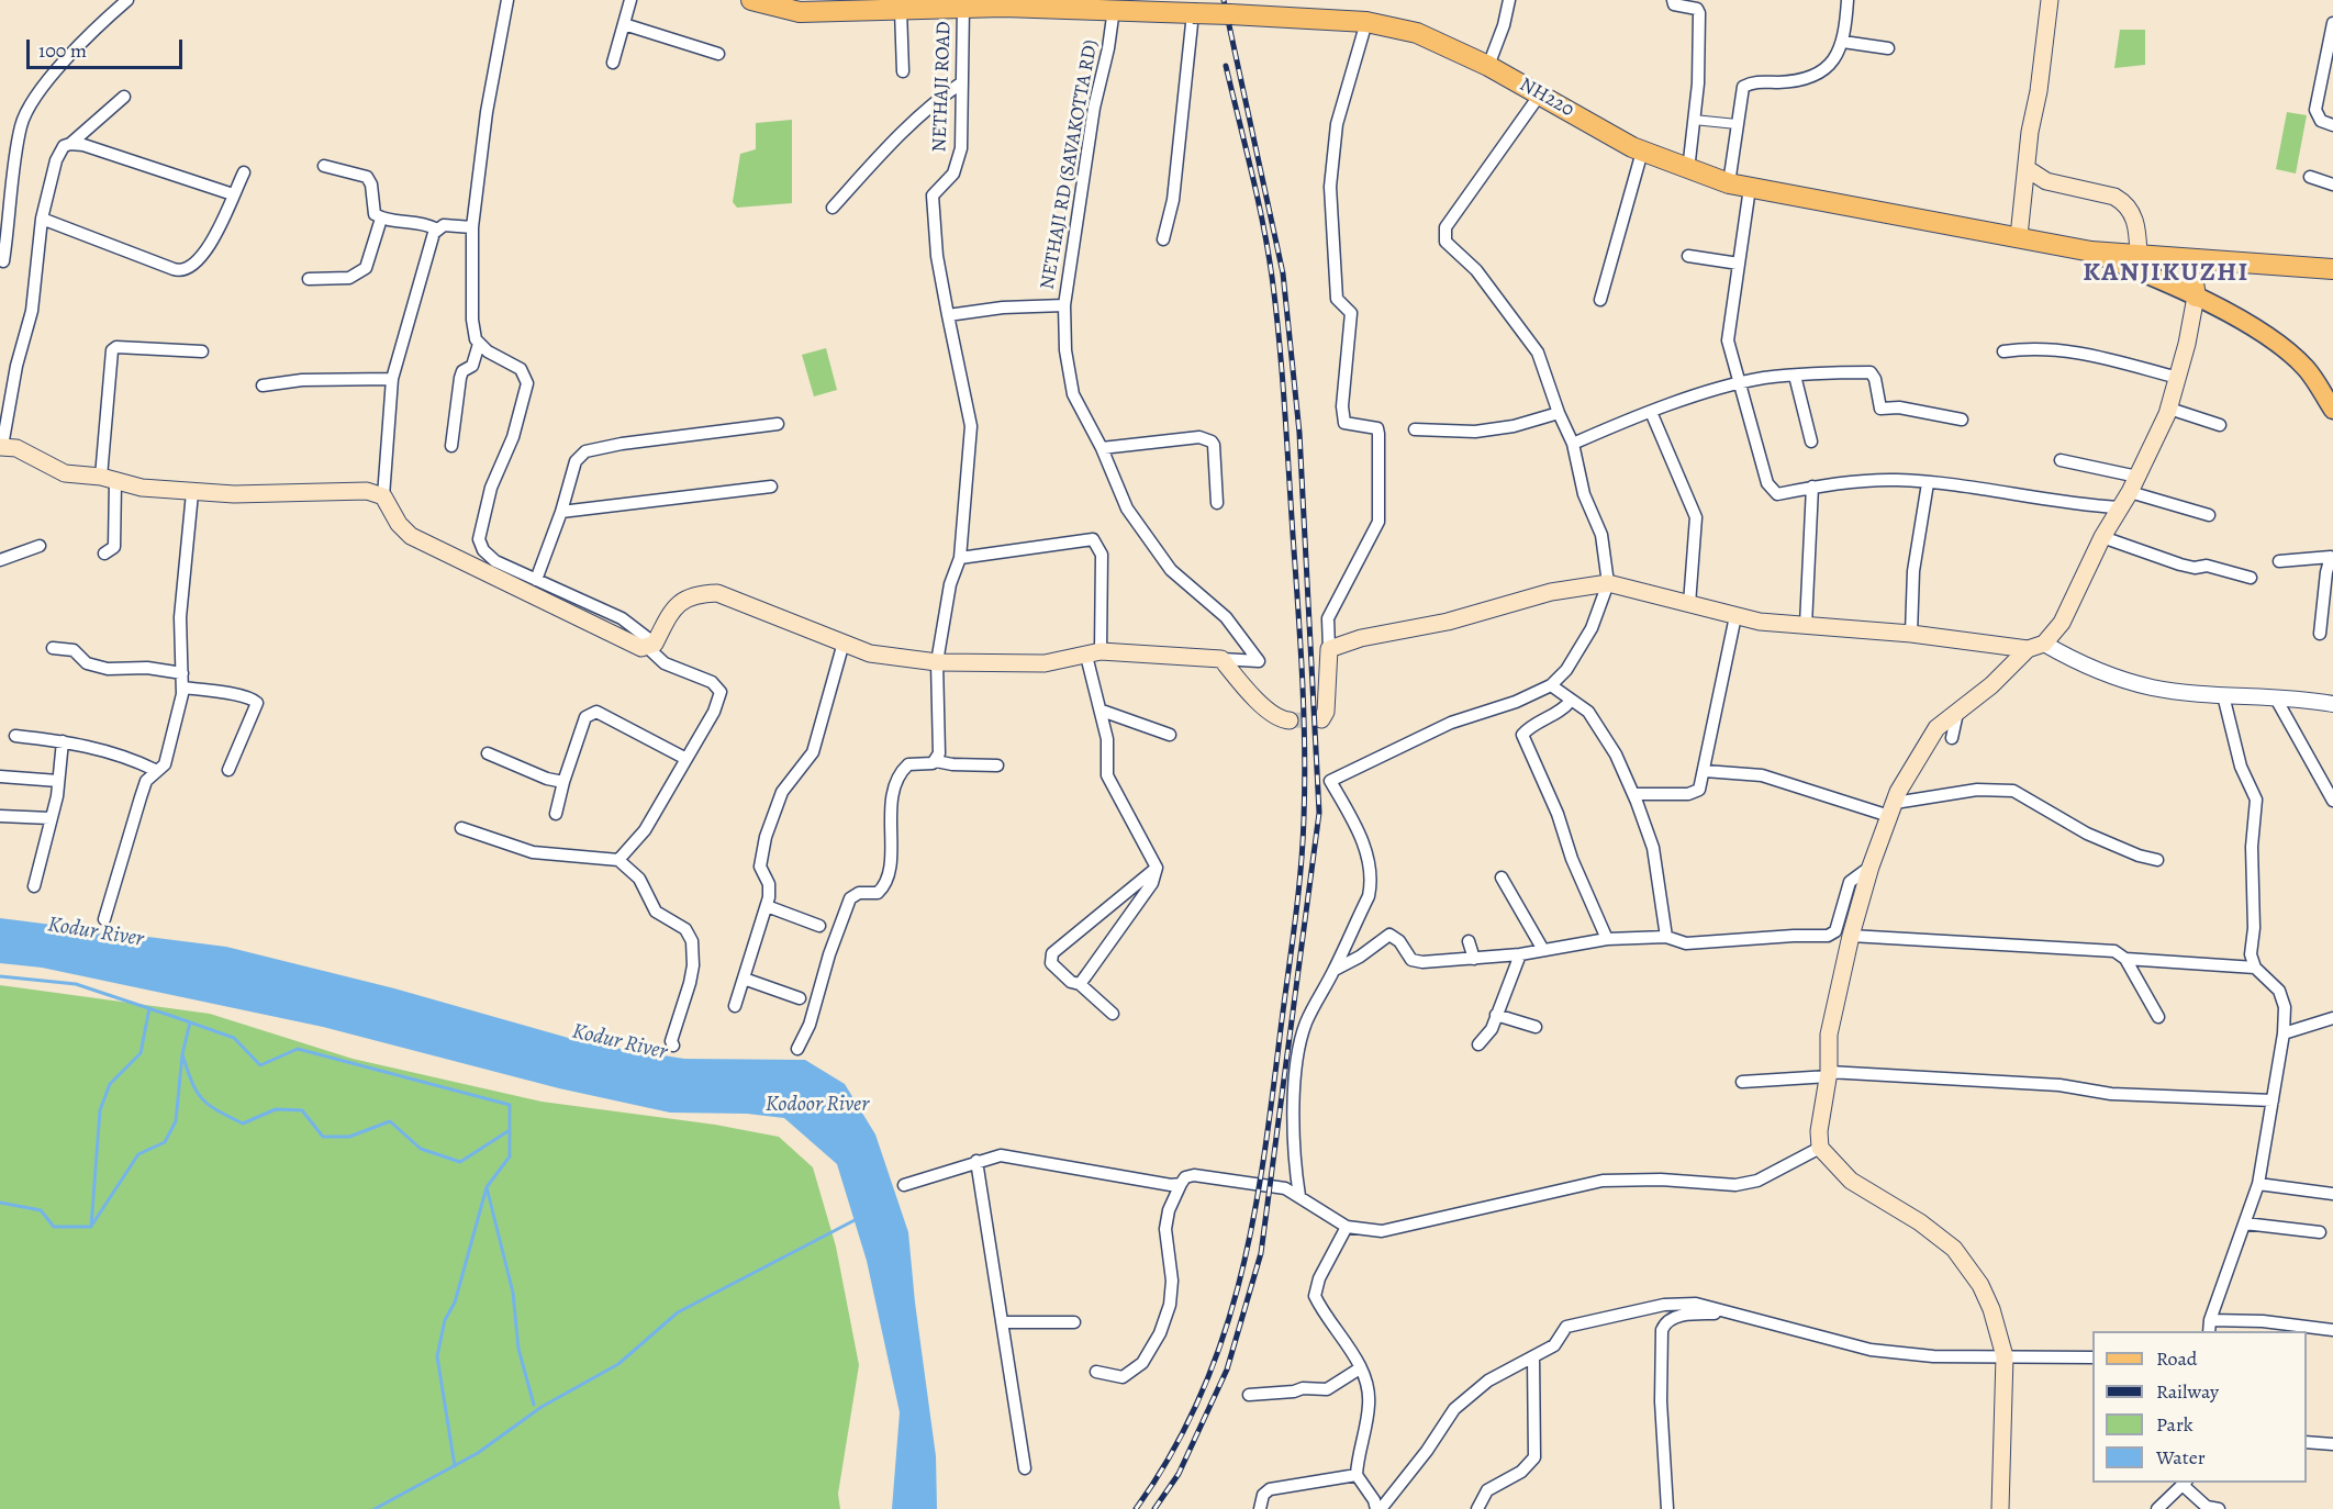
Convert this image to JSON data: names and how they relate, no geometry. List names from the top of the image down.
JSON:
{
  "streets": {
    "highway": ["NH220"],
    "street": ["NETHAJI ROAD", "NETHAJI RD (SAVAKOTTA RD)"]
  },
  "crossings": [
    ["NETHAJI ROAD", "NH220"],
    ["NH220", "NETHAJI RD (SAVAKOTTA RD)"]
  ],
  "districts": ["KANJIKUZHI"],
  "water": ["Kodur River", "Kodoor River"],
  "legend": [
    "Road",
    "Railway",
    "Park",
    "Water"
  ],
  "scale_bar": "100 m"
}
